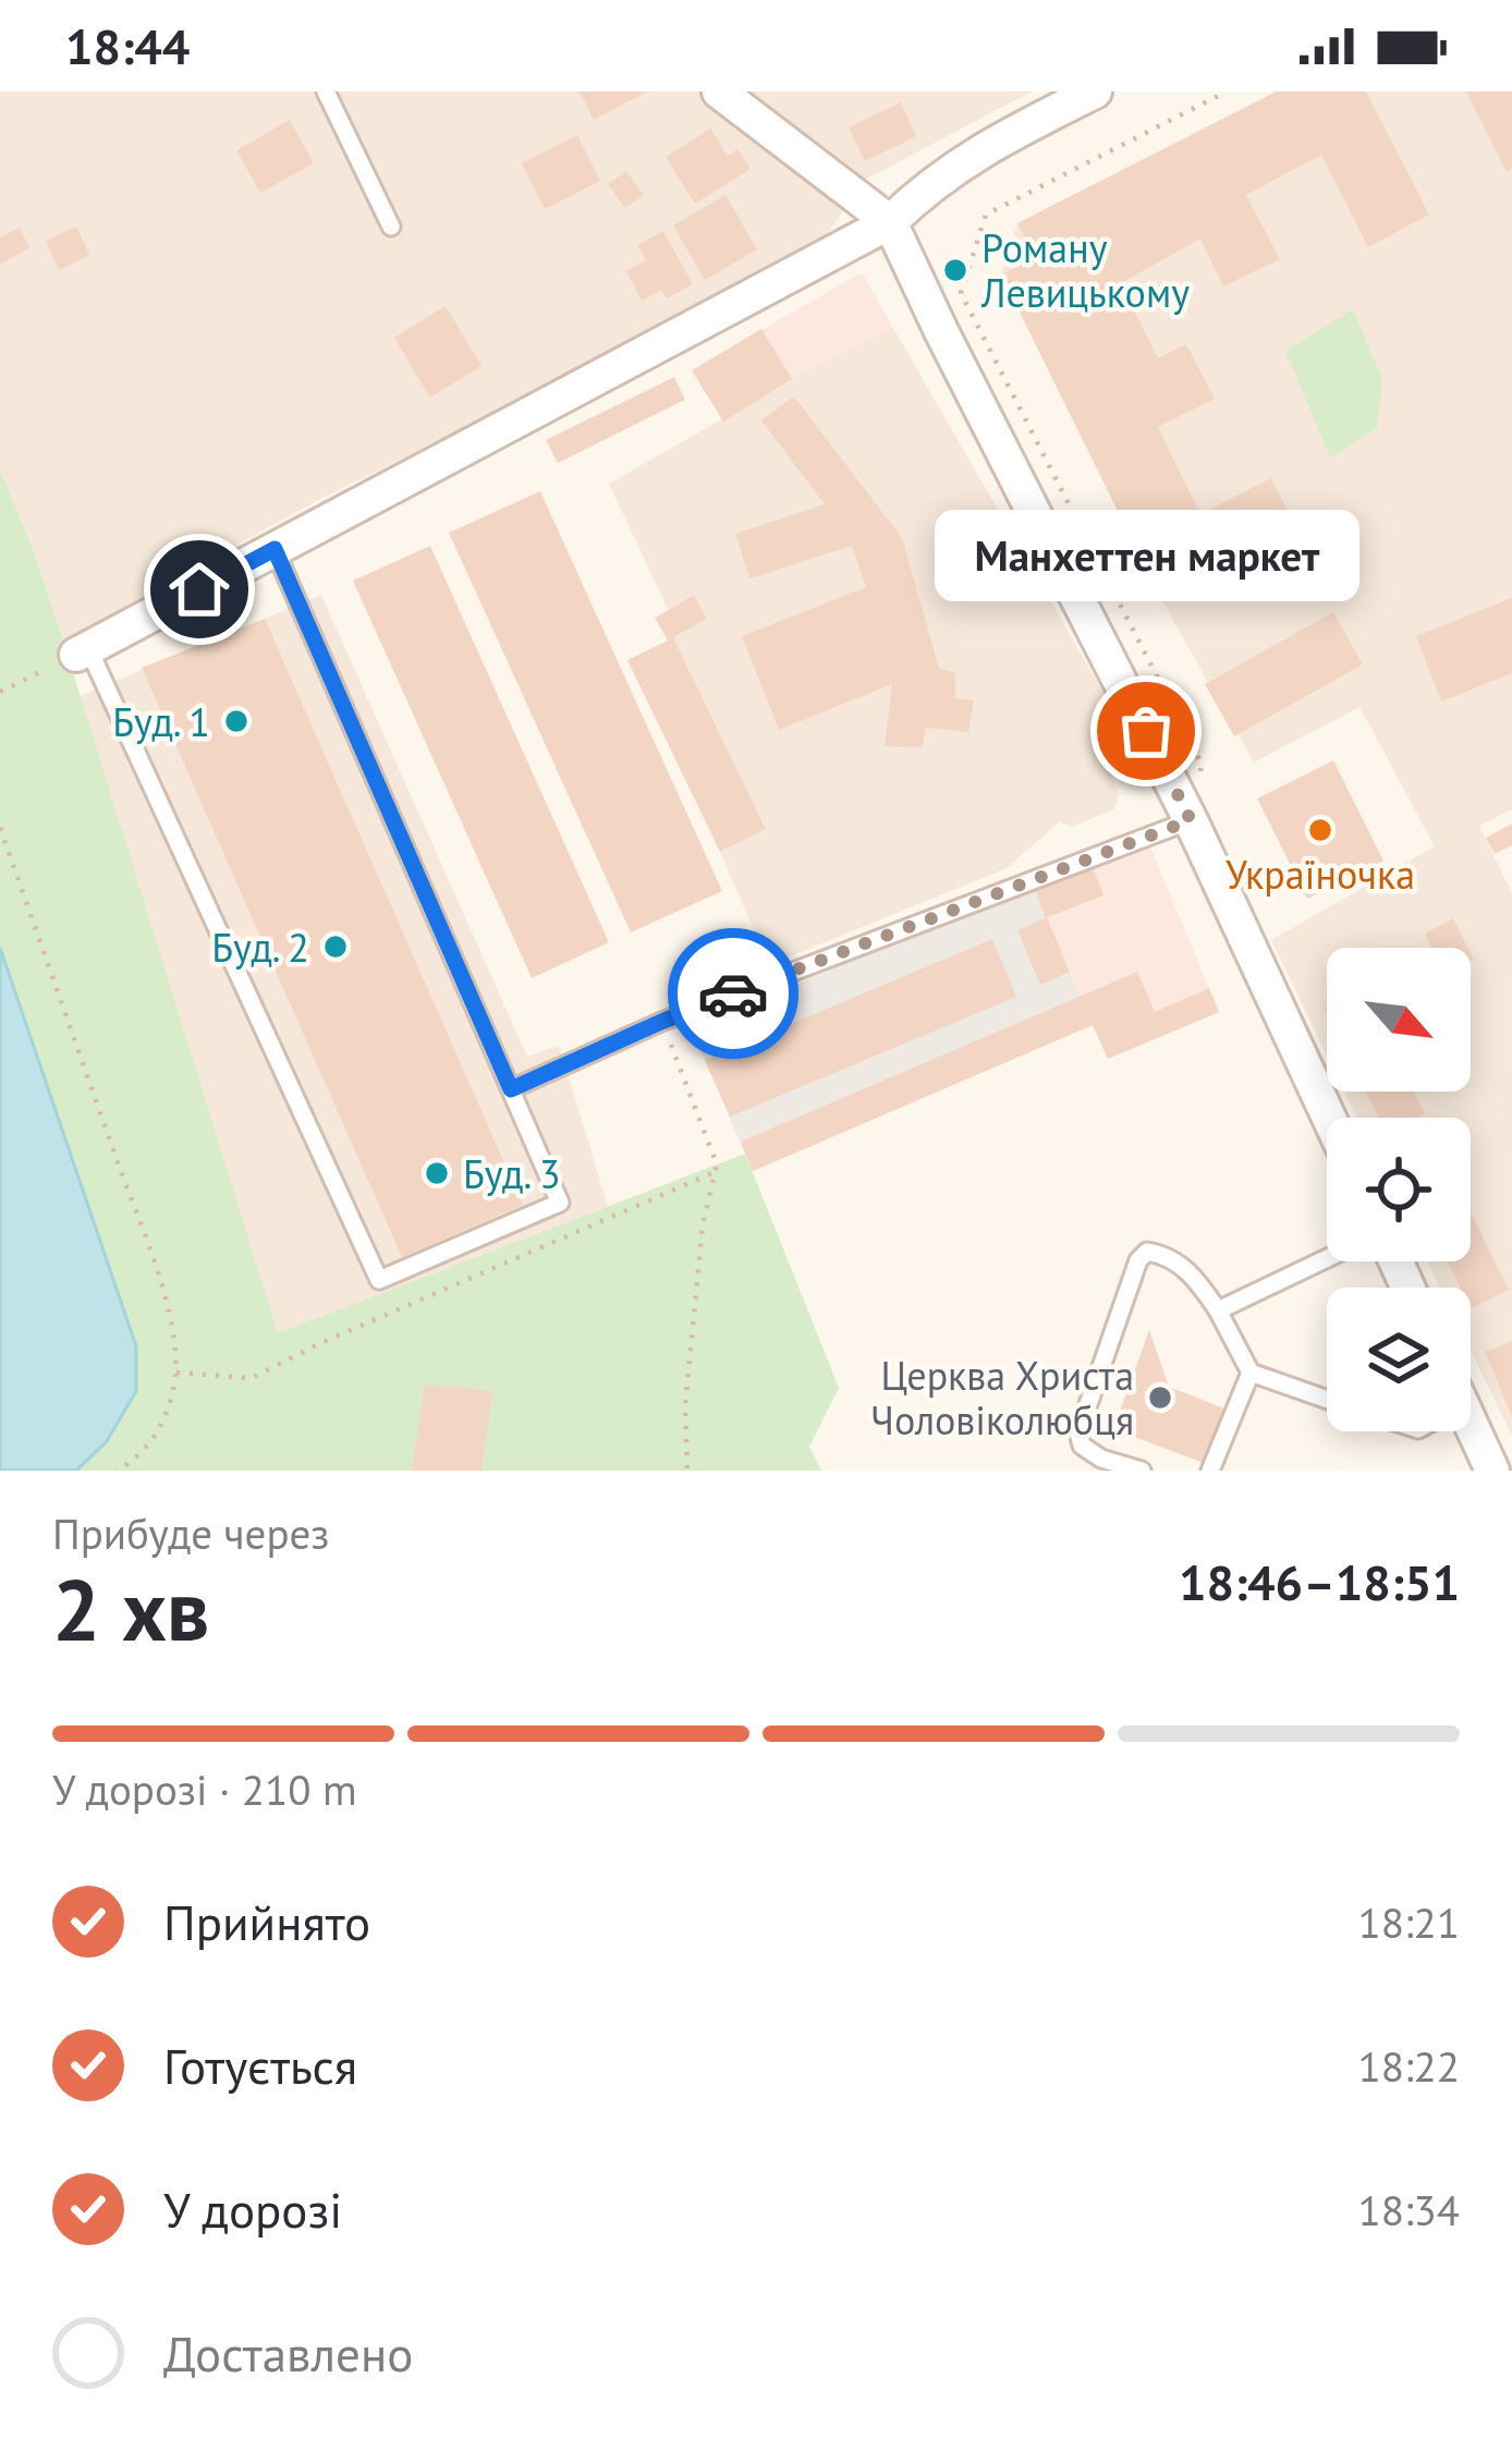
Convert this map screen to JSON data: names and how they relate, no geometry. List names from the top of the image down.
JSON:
{
  "places": [
    "Роману Левицькому",
    "Буд. 1",
    "Манхеттен маркет",
    "Україночка",
    "Буд. 2",
    "Буд. 3",
    "Церква Христа Чоловіколюбця"
  ],
  "north": "bottom right",
  "page": {
    "status": "18:44",
    "bubble": "Манхеттен маркет",
    "heading": ["2 хв", "Прибуде через", "18:46–18:51"],
    "bar": "У дорозі · 210 m",
    "list": [
      ["Прийнято", "18:21"],
      ["Готується", "18:22"],
      ["У дорозі", "18:34"],
      "Доставлено"
    ]
  }
}
